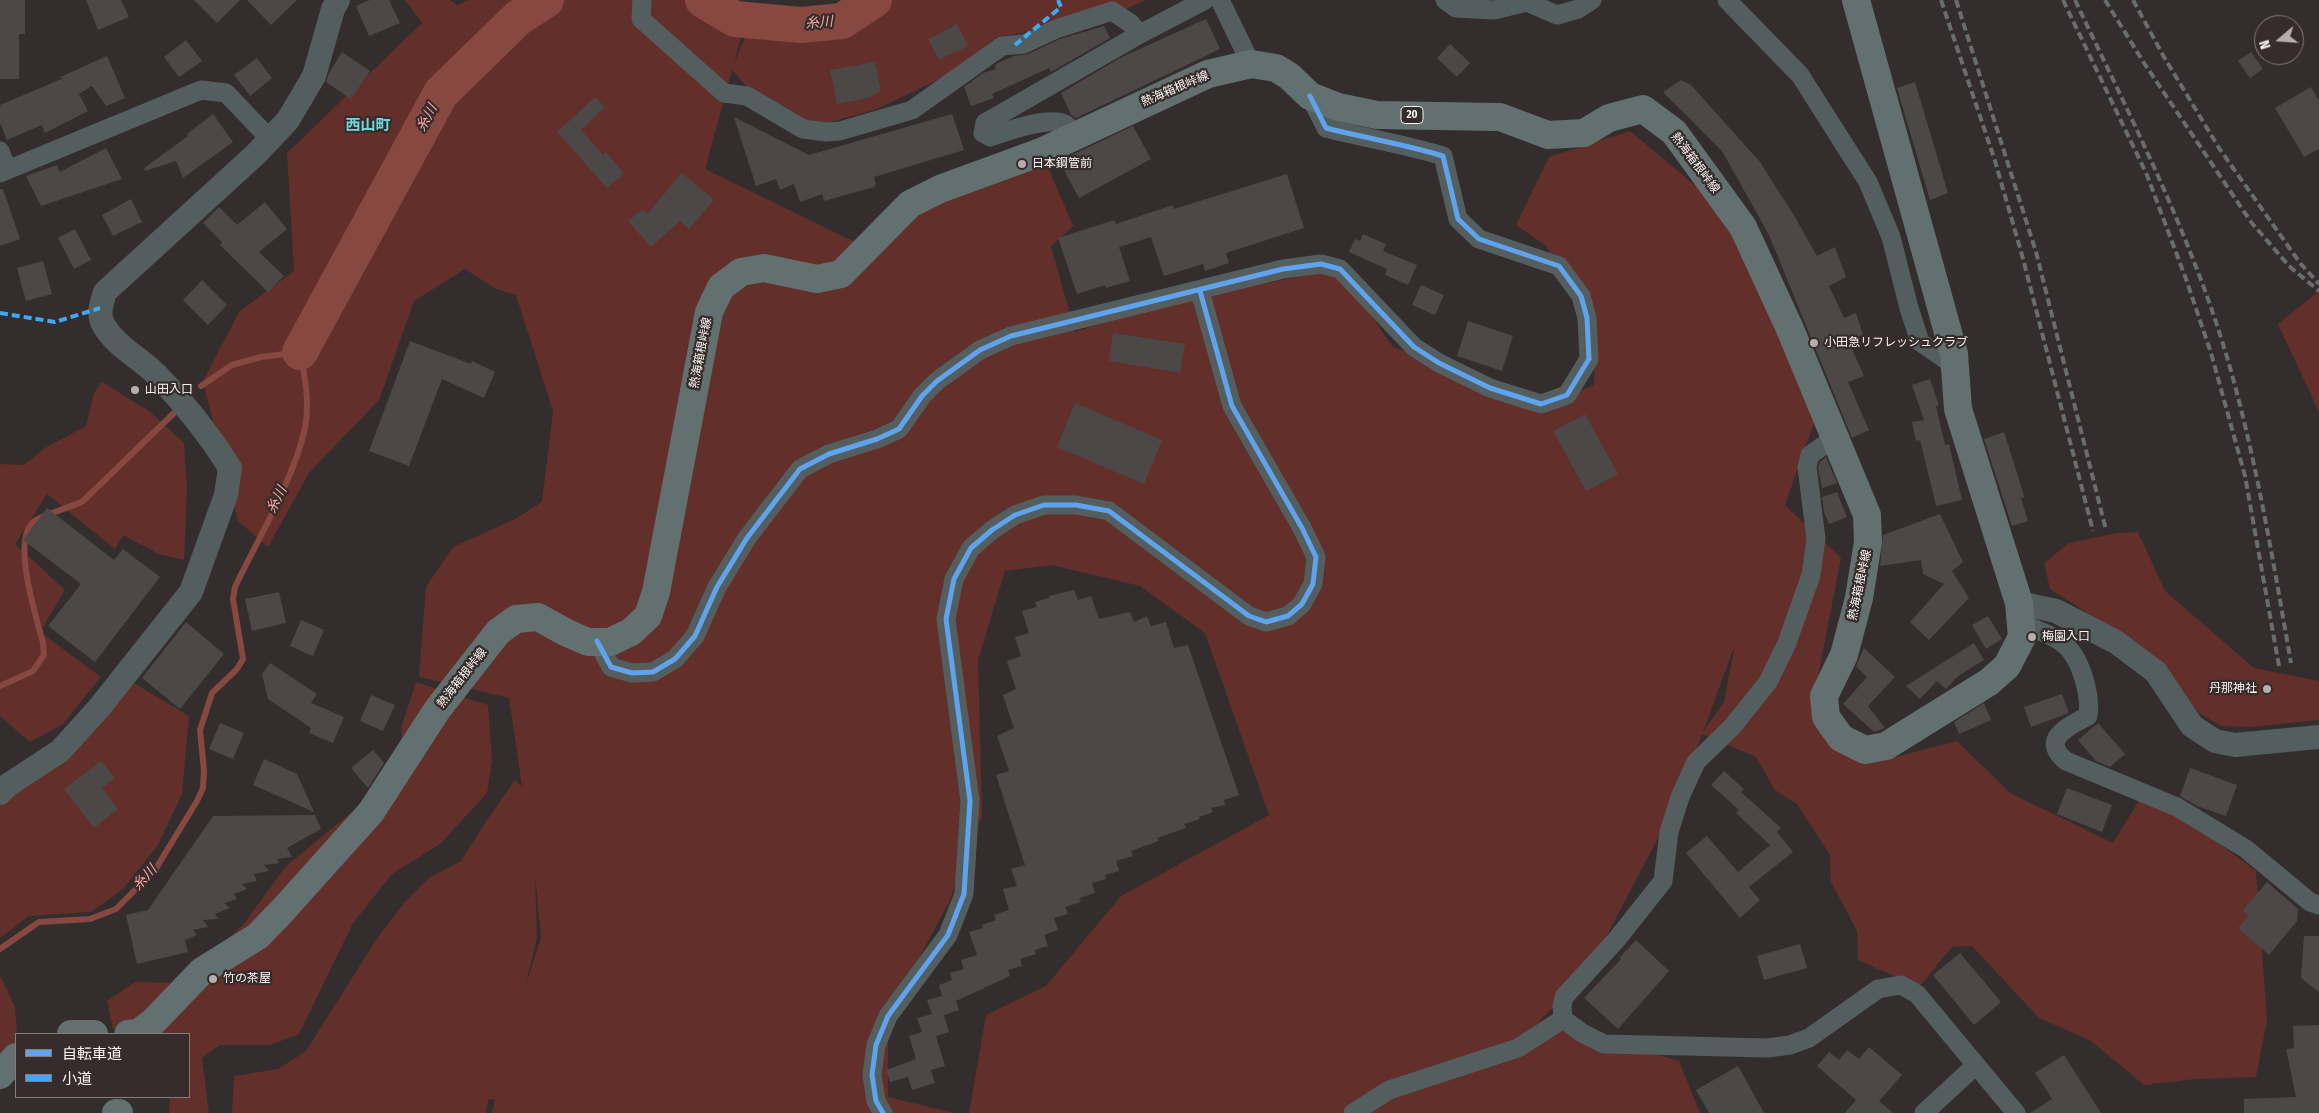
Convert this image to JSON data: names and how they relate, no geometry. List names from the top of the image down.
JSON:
{
  "streets": {
    "main road": ["熱海箱根峠線", "20"]
  },
  "districts": ["西山町"],
  "water": ["糸川"],
  "places": [
    "日本鋼管前",
    "小田急リフレッシュクラブ",
    "山田入口",
    "梅園入口",
    "丹那神社",
    "竹の茶屋"
  ],
  "legend": ["自転車道", "小道"],
  "north": "left"
}
